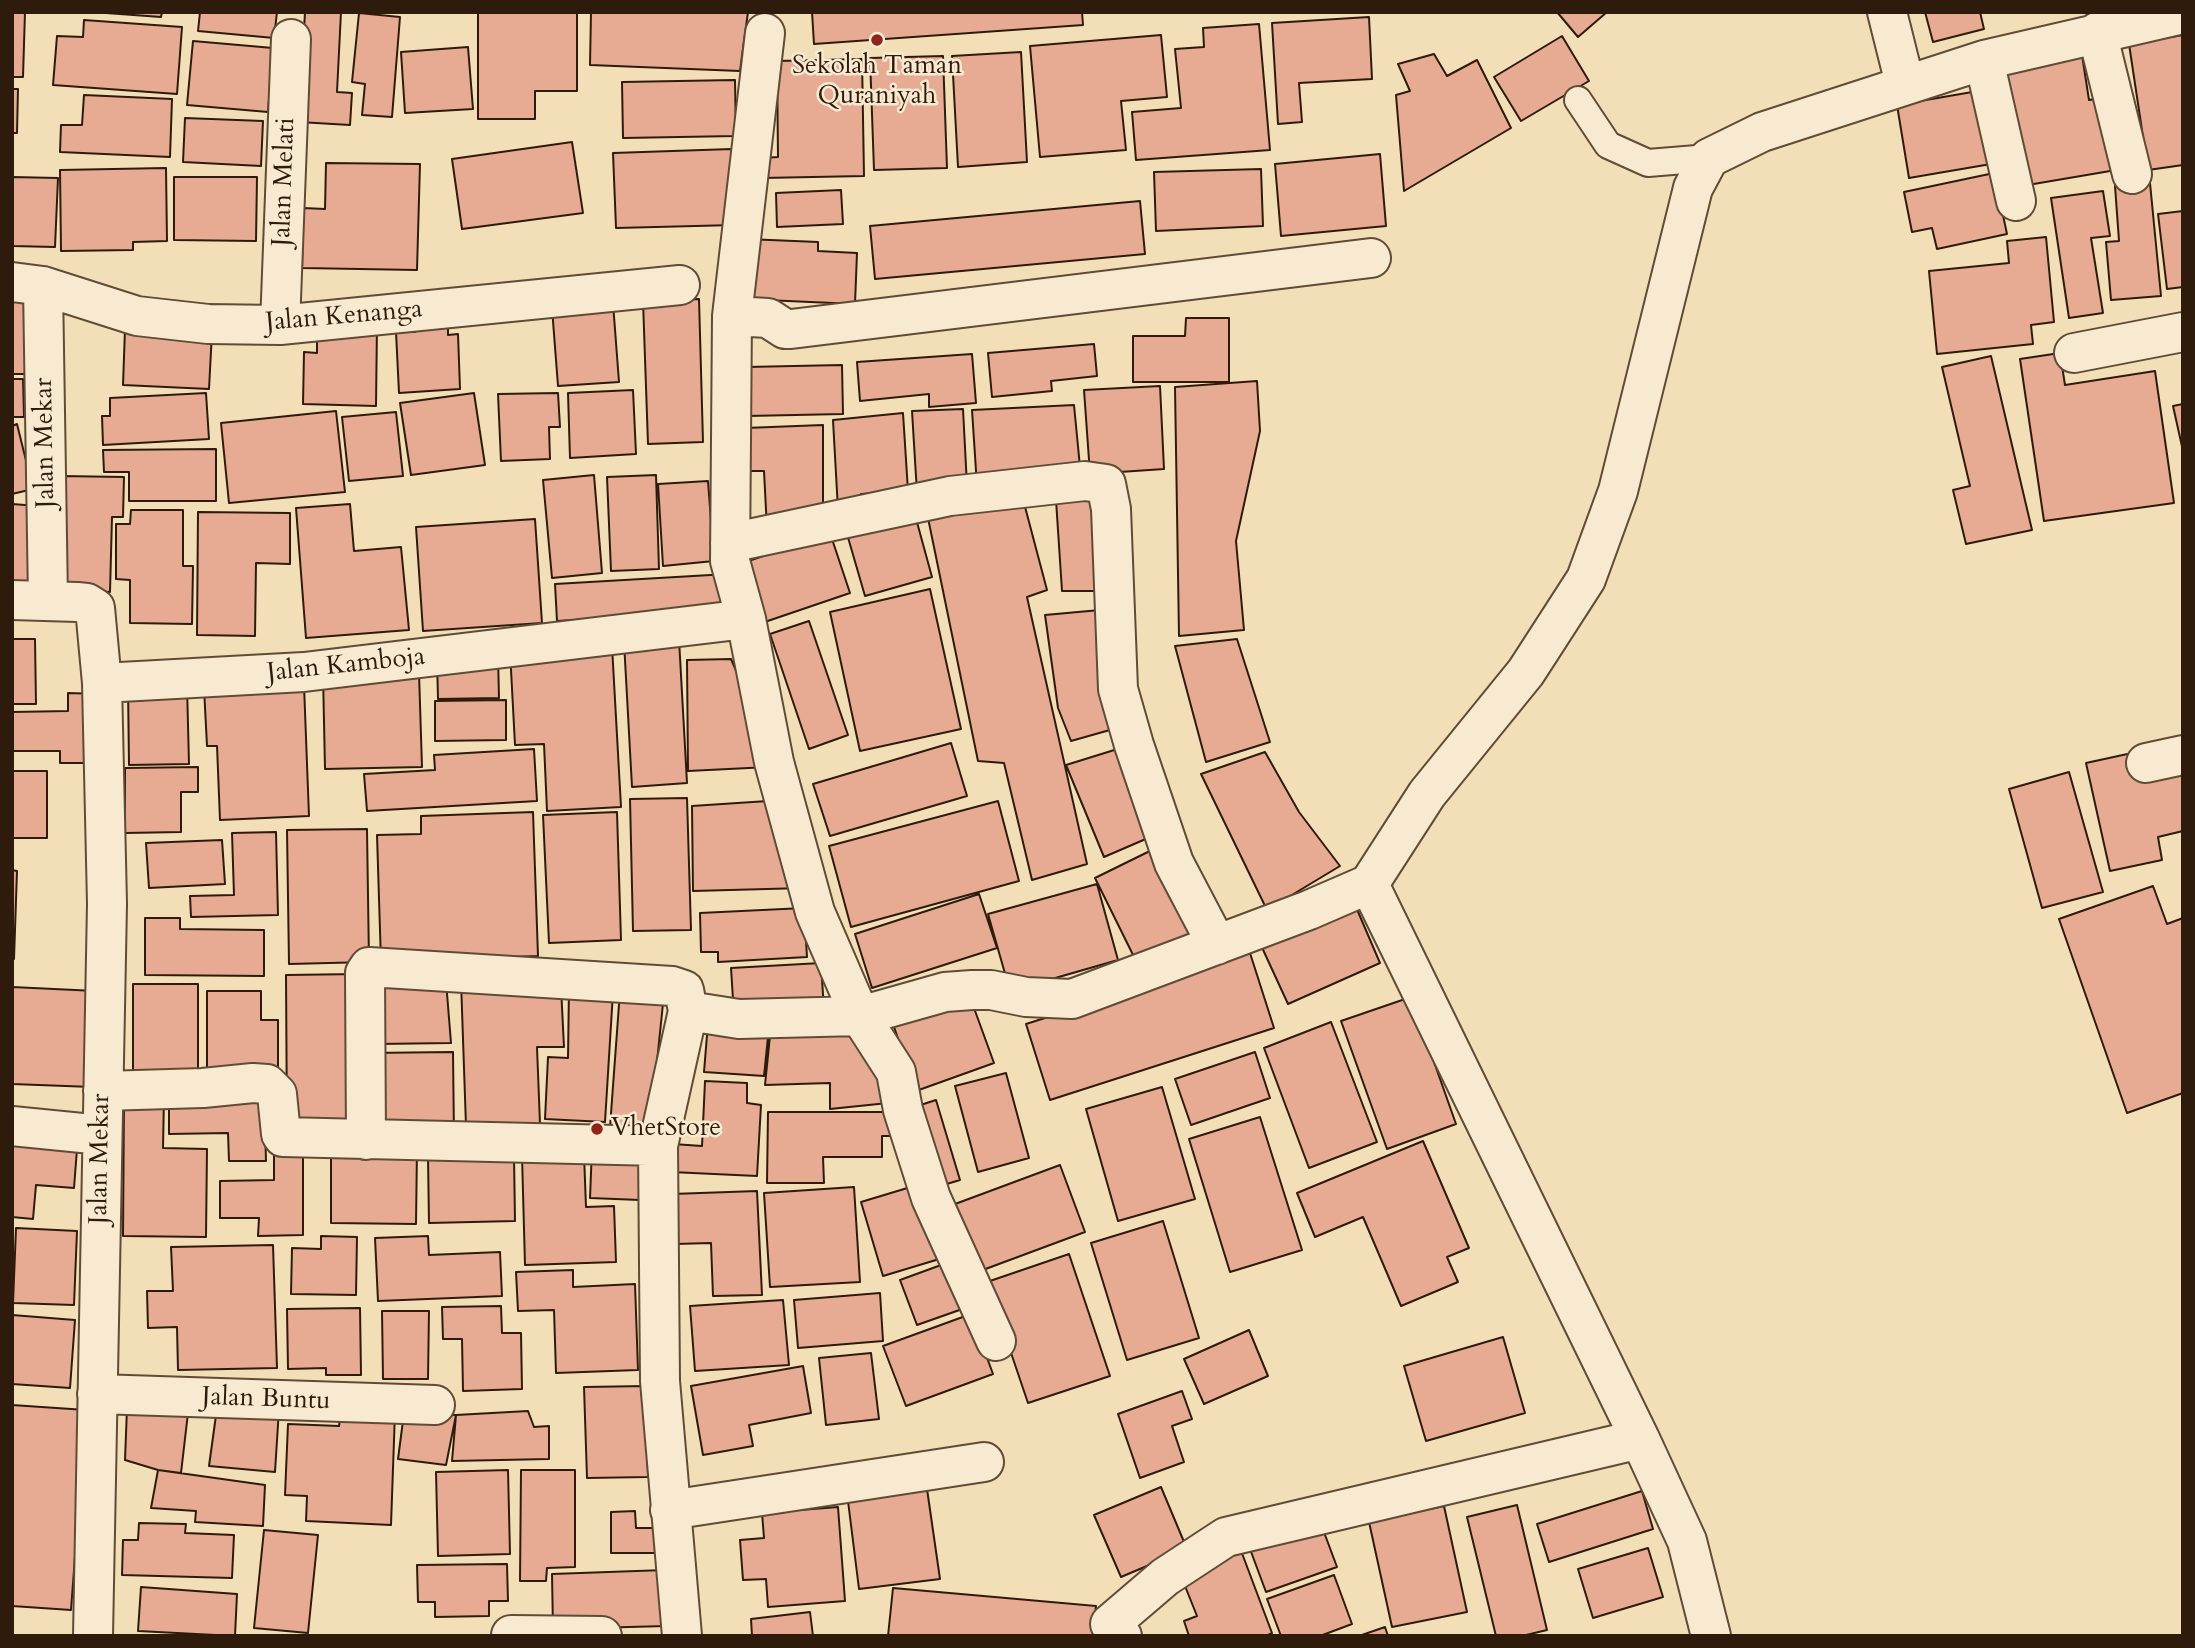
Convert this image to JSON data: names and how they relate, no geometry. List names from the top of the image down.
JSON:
{
  "streets": {
    "street": [
      "Jalan Melati",
      "Jalan Kenanga",
      "Jalan Mekar",
      "Jalan Kamboja",
      "Jalan Buntu"
    ]
  },
  "crossings": [
    ["Jalan Melati", "Jalan Kenanga"],
    ["Jalan Kenanga", "Jalan Mekar"],
    ["Jalan Mekar", "Jalan Kamboja"],
    ["Jalan Mekar", "Jalan Buntu"]
  ],
  "places": ["Sekolah Taman Quraniyah", "VhetStore"]
}
